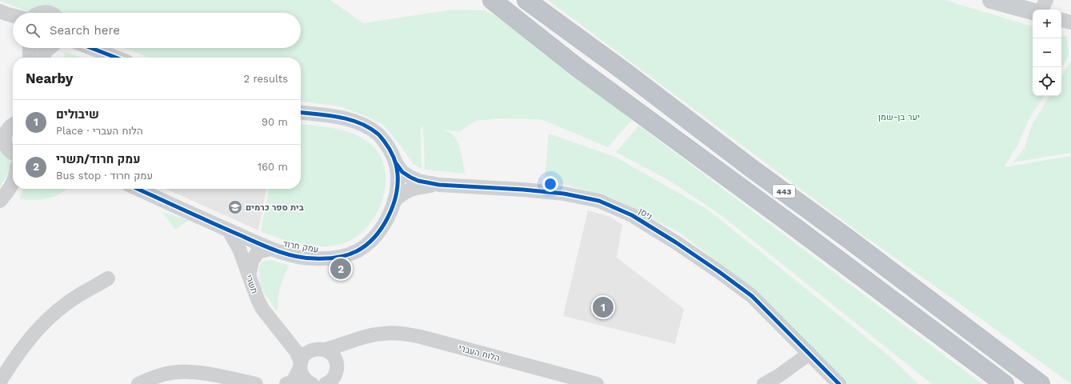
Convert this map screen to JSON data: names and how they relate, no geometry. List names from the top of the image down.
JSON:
{
  "streets": {
    "highway": ["443"],
    "street": [
      "ניסן",
      "עמק חרוד",
      "תשרי",
      "הלוח העברי"
    ]
  },
  "crossings": [
    ["ניסן", "עמק חרוד"],
    ["עמק חרוד", "תשרי"],
    ["תשרי", "הלוח העברי"]
  ],
  "parks": ["יער בן-שמן"],
  "places": {
    "school or university": ["בית ספר כרמים"]
  },
  "page": {
    "map_buttons": ["+", "−"],
    "search": "Search here",
    "heading": ["Nearby", "2 results"],
    "list": [
      {
        "mark": "1",
        "name": "שיבולים",
        "note": "Place · הלוח העברי",
        "value": "90 m"
      },
      {
        "mark": "2",
        "name": "עמק חרוד/תשרי",
        "note": "Bus stop · עמק חרוד",
        "value": "160 m"
      }
    ],
    "pins": ["2", "1"]
  }
}
